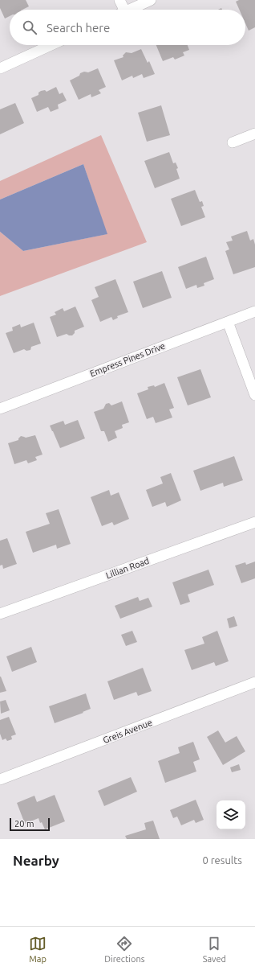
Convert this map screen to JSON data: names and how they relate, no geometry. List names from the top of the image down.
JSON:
{
  "streets": {
    "street": ["Empress Pines Drive", "Lillian Road", "Greis Avenue"]
  },
  "scale_bar": "20 m",
  "page": {
    "search": "Search here",
    "scale": "20 m",
    "heading": ["Nearby", "0 results"],
    "nav": ["Map", "Directions", "Saved"]
  }
}
